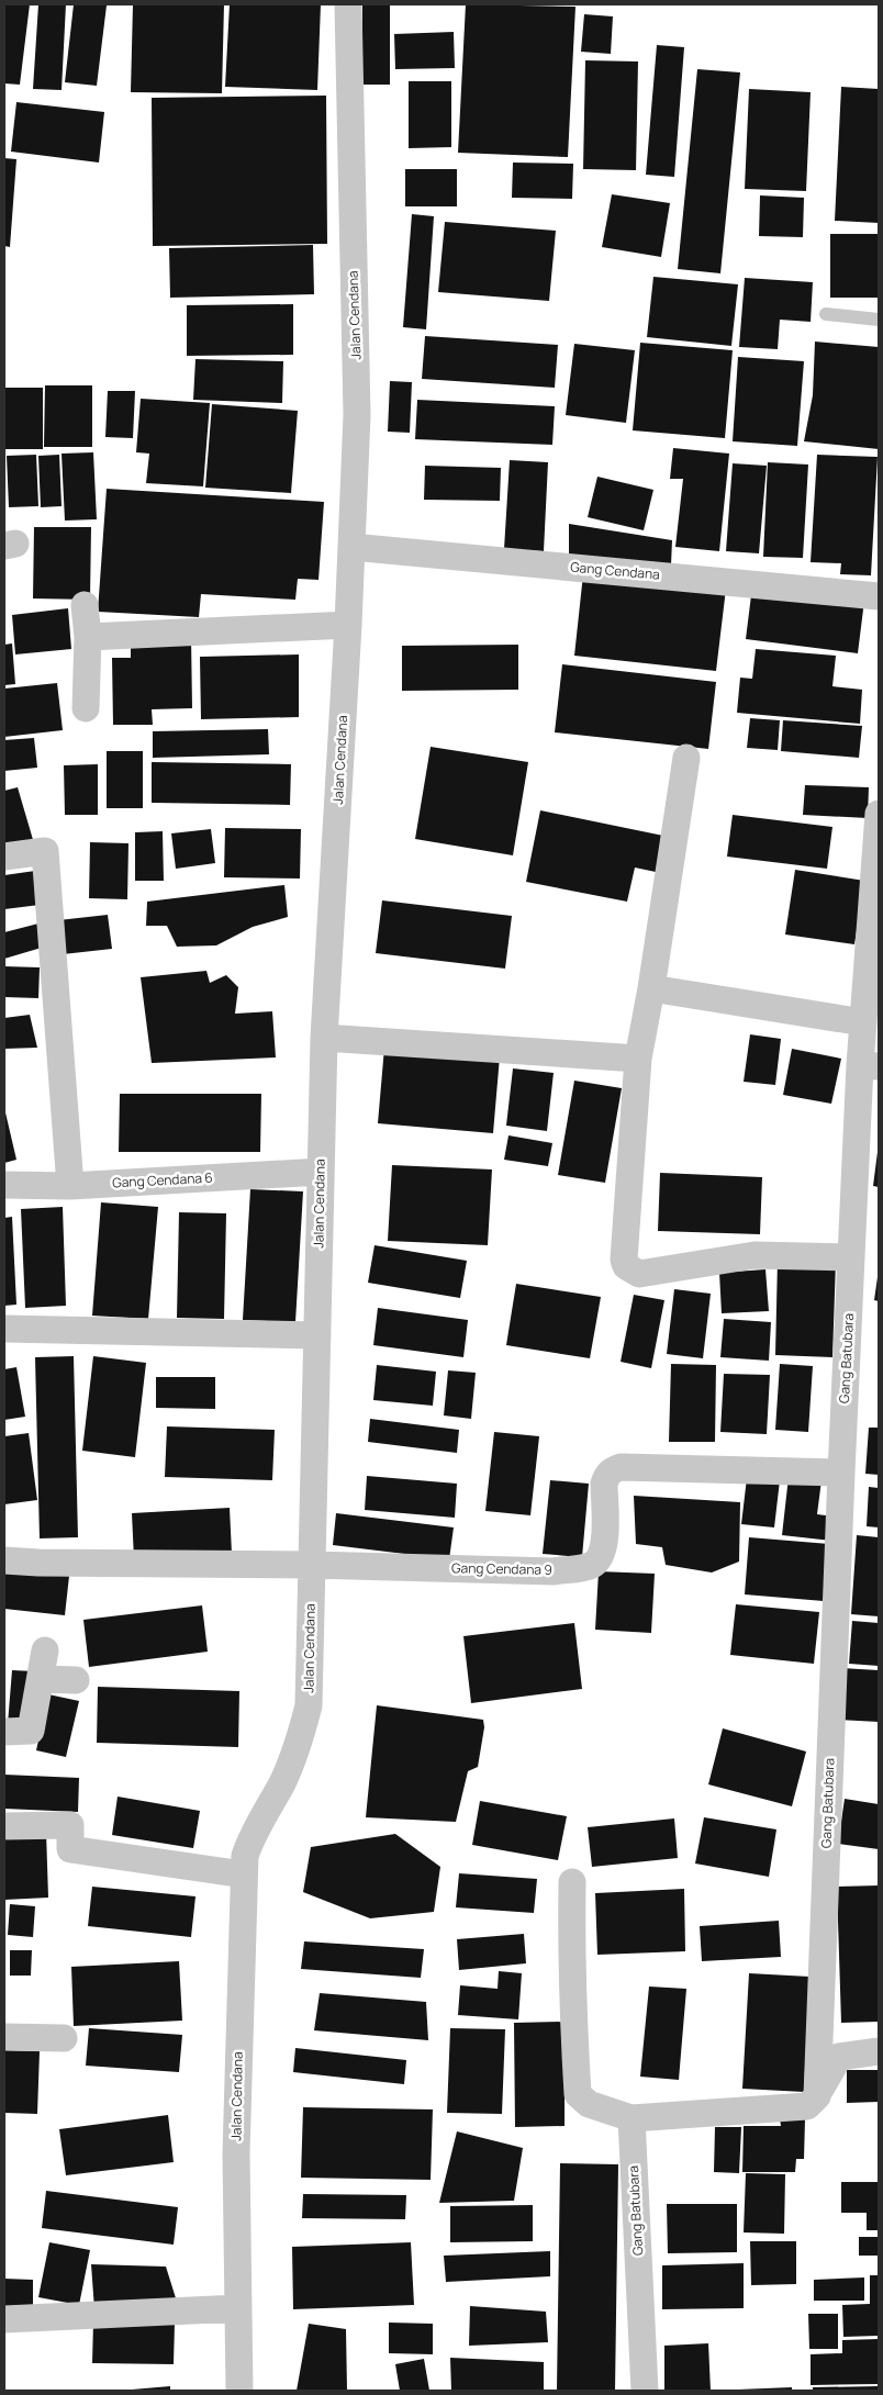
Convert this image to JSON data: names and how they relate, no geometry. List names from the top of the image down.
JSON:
{
  "streets": {
    "street": [
      "Jalan Cendana",
      "Gang Cendana",
      "Gang Cendana 6",
      "Gang Batubara",
      "Gang Cendana 9"
    ]
  },
  "crossings": [
    ["Jalan Cendana", "Gang Cendana"],
    ["Jalan Cendana", "Gang Cendana 6"],
    ["Jalan Cendana", "Gang Cendana 9"],
    ["Gang Batubara", "Gang Cendana 9"]
  ]
}
